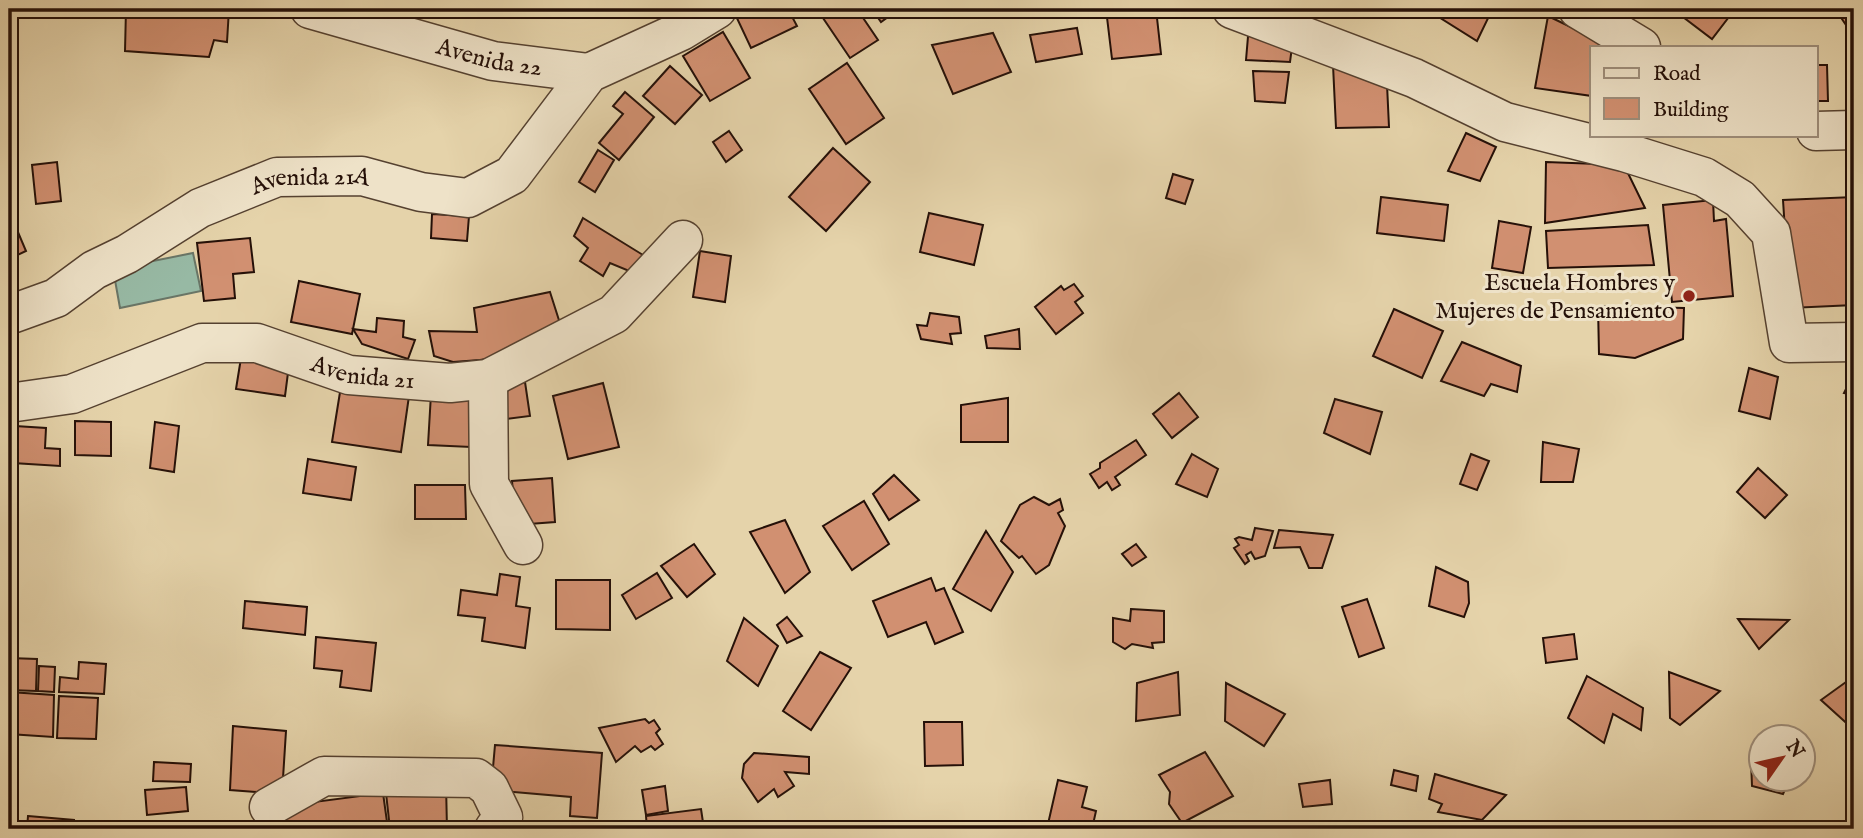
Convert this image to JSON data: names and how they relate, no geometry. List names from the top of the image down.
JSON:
{
  "streets": {
    "street": ["Avenida 22", "Avenida 21A", "Avenida 21"]
  },
  "crossings": [
    ["Avenida 22", "Avenida 21A"]
  ],
  "places": ["Escuela Hombres y Mujeres de Pensamiento"],
  "legend": ["Road", "Building"],
  "north": "top right"
}
